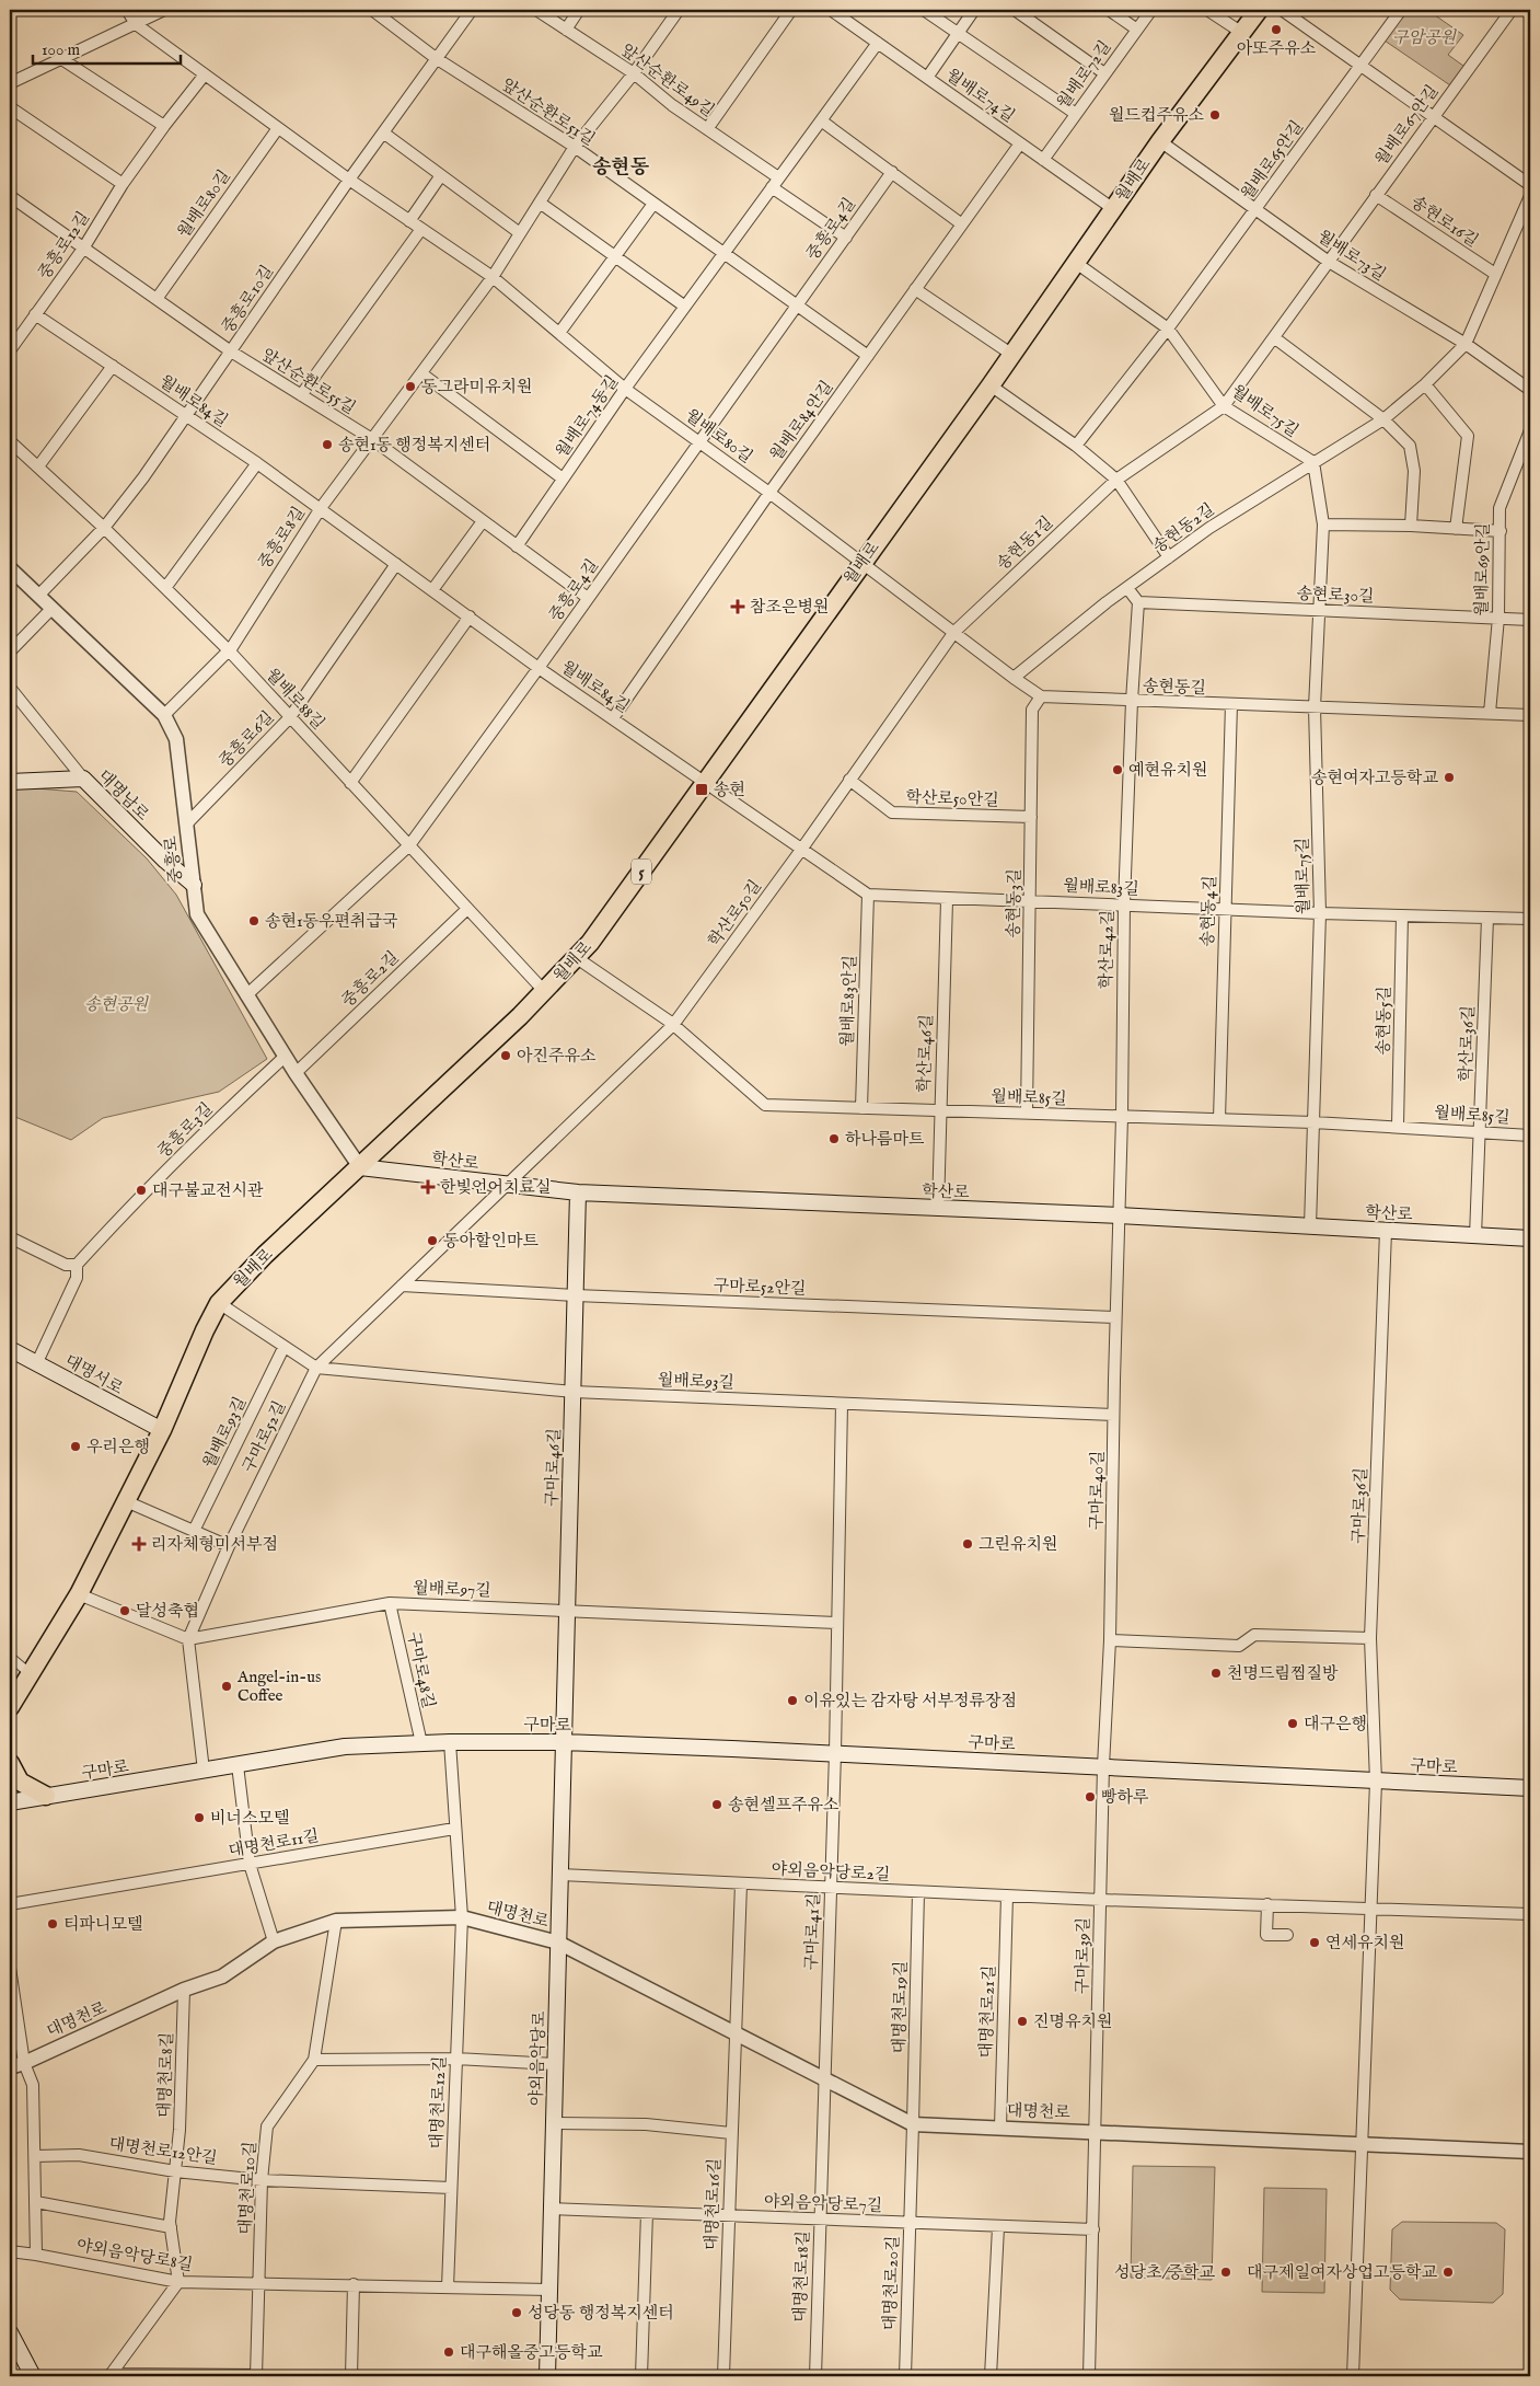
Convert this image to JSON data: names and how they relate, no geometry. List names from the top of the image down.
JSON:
{
  "streets": {
    "main road": [
      "월배로",
      "대명남로",
      "5",
      "학산로",
      "대명서로",
      "구마로46길",
      "구마로",
      "야외음악당로"
    ],
    "street": [
      "월배로72길",
      "앞산순환로49길",
      "월배로74길",
      "앞산순환로51길",
      "월배로67안길",
      "월배로65안길",
      "월배로80길",
      "송현로16길",
      "중흥로4길",
      "중흥로12길",
      "월배로73길",
      "중흥로10길",
      "앞산순환로55길",
      "월배로84길",
      "월배로75길",
      "월배로74동길",
      "월배로84안길",
      "송현동2길",
      "중흥로8길",
      "송현동1길",
      "월배로69안길",
      "송현로30길",
      "송현동길",
      "월배로88길",
      "중흥로6길",
      "학산로50안길",
      "중흥로",
      "월배로83길",
      "송현동3길",
      "송현동4길",
      "학산로50길",
      "학산로42길",
      "중흥로2길",
      "월배로83안길",
      "송현동5길",
      "학산로36길",
      "학산로46길",
      "월배로85길",
      "중흥로3길",
      "구마로52안길",
      "월배로93길",
      "구마로52길",
      "구마로40길",
      "구마로36길",
      "월배로97길",
      "구마로48길",
      "대명천로11길",
      "야외음악당로2길",
      "대명천로",
      "구마로41길",
      "구마로39길",
      "대명천로19길",
      "대명천로21길",
      "대명천로8길",
      "대명천로12길",
      "대명천로12안길",
      "대명천로10길",
      "야외음악당로7길",
      "대명천로16길",
      "야외음악당로8길",
      "대명천로18길",
      "대명천로20길"
    ]
  },
  "crossings": [
    ["월배로72길", "월배로74길"],
    ["앞산순환로49길", "월배로74동길"],
    ["앞산순환로49길", "중흥로8길"],
    ["월배로74길", "월배로"],
    ["월배로74길", "월배로74동길"],
    ["월배로74길", "월배로84안길"],
    ["앞산순환로51길", "중흥로4길"],
    ["앞산순환로51길", "중흥로10길"],
    ["앞산순환로51길", "월배로74동길"],
    ["앞산순환로51길", "월배로84안길"],
    ["앞산순환로51길", "중흥로8길"],
    ["월배로67안길", "송현로16길"],
    ["월배로67안길", "월배로73길"],
    ["월배로67안길", "송현동1길"],
    ["월배로65안길", "월배로73길"],
    ["월배로65안길", "월배로75길"],
    ["월배로", "월배로80길"],
    ["월배로", "월배로73길"],
    ["월배로", "월배로84길"],
    ["월배로", "월배로75길"],
    ["월배로", "송현동길"],
    ["월배로", "월배로88길"],
    ["월배로", "중흥로"],
    ["월배로", "월배로85길"],
    ["월배로", "학산로"],
    ["월배로", "대명서로"],
    ["월배로", "월배로93길"],
    ["월배로80길", "중흥로4길"],
    ["월배로80길", "중흥로12길"],
    ["월배로80길", "중흥로10길"],
    ["월배로80길", "앞산순환로55길"],
    ["월배로80길", "월배로74동길"],
    ["월배로80길", "월배로84안길"],
    ["월배로80길", "중흥로8길"],
    ["월배로80길", "송현동길"],
    ["중흥로4길", "앞산순환로55길"],
    ["중흥로4길", "월배로84길"],
    ["중흥로4길", "월배로88길"],
    ["중흥로4길", "중흥로"],
    ["중흥로12길", "앞산순환로55길"],
    ["중흥로12길", "월배로84길"],
    ["월배로73길", "송현동2길"],
    ["월배로73길", "송현동1길"],
    ["중흥로10길", "앞산순환로55길"],
    ["중흥로10길", "월배로84길"],
    ["중흥로10길", "월배로88길"],
    ["중흥로10길", "중흥로"],
    ["앞산순환로55길", "월배로74동길"],
    ["앞산순환로55길", "중흥로8길"],
    ["월배로84길", "월배로84안길"],
    ["월배로84길", "중흥로8길"],
    ["월배로84길", "중흥로6길"],
    ["월배로75길", "송현동2길"],
    ["월배로75길", "송현동1길"],
    ["월배로75길", "송현로30길"],
    ["월배로75길", "송현동길"],
    ["월배로75길", "월배로83길"],
    ["월배로75길", "월배로85길"],
    ["월배로75길", "학산로"],
    ["송현동2길", "송현동길"],
    ["중흥로8길", "월배로88길"],
    ["중흥로8길", "중흥로"],
    ["송현동1길", "송현동길"],
    ["송현동1길", "학산로50길"],
    ["월배로69안길", "송현로30길"],
    ["월배로69안길", "송현동길"],
    ["송현로30길", "학산로42길"],
    ["송현동길", "송현동3길"],
    ["송현동길", "송현동4길"],
    ["송현동길", "학산로50길"],
    ["송현동길", "학산로42길"],
    ["월배로88길", "중흥로6길"],
    ["월배로88길", "중흥로2길"],
    ["중흥로6길", "중흥로"],
    ["대명남로", "중흥로"],
    ["학산로50안길", "송현동3길"],
    ["학산로50안길", "학산로50길"],
    ["중흥로", "중흥로2길"],
    ["중흥로", "중흥로3길"],
    ["중흥로", "학산로"],
    ["월배로83길", "송현동3길"],
    ["월배로83길", "송현동4길"],
    ["월배로83길", "학산로42길"],
    ["월배로83길", "월배로83안길"],
    ["월배로83길", "송현동5길"],
    ["월배로83길", "학산로36길"],
    ["월배로83길", "학산로46길"],
    ["송현동3길", "월배로85길"],
    ["송현동4길", "월배로85길"],
    ["학산로50길", "월배로85길"],
    ["학산로50길", "학산로"],
    ["학산로50길", "구마로52길"],
    ["학산로42길", "월배로85길"],
    ["학산로42길", "학산로"],
    ["학산로42길", "구마로40길"],
    ["월배로83안길", "월배로85길"],
    ["송현동5길", "월배로85길"],
    ["학산로36길", "월배로85길"],
    ["학산로36길", "학산로"],
    ["학산로46길", "월배로85길"],
    ["학산로46길", "학산로"],
    ["학산로", "구마로52길"],
    ["학산로", "구마로46길"],
    ["학산로", "구마로40길"],
    ["학산로", "구마로36길"],
    ["구마로52안길", "구마로52길"],
    ["구마로52안길", "구마로46길"],
    ["구마로52안길", "구마로40길"],
    ["월배로93길", "구마로52길"],
    ["월배로93길", "구마로46길"],
    ["월배로93길", "구마로40길"],
    ["월배로93길", "구마로41길"],
    ["구마로52길", "월배로97길"],
    ["구마로46길", "월배로97길"],
    ["구마로46길", "구마로"],
    ["구마로46길", "야외음악당로"],
    ["구마로40길", "구마로"],
    ["구마로40길", "구마로39길"],
    ["구마로36길", "구마로"],
    ["구마로36길", "야외음악당로2길"],
    ["구마로36길", "대명천로"],
    ["월배로97길", "구마로48길"],
    ["월배로97길", "구마로41길"],
    ["구마로48길", "구마로"],
    ["구마로", "구마로41길"],
    ["구마로", "구마로39길"],
    ["구마로", "야외음악당로"],
    ["야외음악당로2길", "구마로41길"],
    ["야외음악당로2길", "구마로39길"],
    ["야외음악당로2길", "대명천로19길"],
    ["야외음악당로2길", "대명천로21길"],
    ["야외음악당로2길", "야외음악당로"],
    ["대명천로", "구마로41길"],
    ["대명천로", "구마로39길"],
    ["대명천로", "대명천로19길"],
    ["대명천로", "대명천로21길"],
    ["대명천로", "야외음악당로"],
    ["대명천로", "대명천로8길"],
    ["대명천로", "대명천로12길"],
    ["대명천로", "대명천로10길"],
    ["대명천로", "대명천로16길"],
    ["대명천로", "대명천로18길"],
    ["대명천로", "대명천로20길"],
    ["구마로41길", "대명천로18길"],
    ["구마로39길", "야외음악당로7길"],
    ["대명천로19길", "대명천로20길"],
    ["야외음악당로", "야외음악당로7길"],
    ["야외음악당로", "야외음악당로8길"],
    ["대명천로8길", "대명천로12안길"],
    ["대명천로8길", "야외음악당로8길"],
    ["대명천로12길", "대명천로12안길"],
    ["대명천로12길", "야외음악당로8길"],
    ["대명천로12안길", "대명천로10길"],
    ["대명천로10길", "야외음악당로8길"],
    ["야외음악당로7길", "대명천로16길"],
    ["야외음악당로7길", "대명천로18길"],
    ["야외음악당로7길", "대명천로20길"]
  ],
  "districts": ["송현동"],
  "parks": ["구암공원", "송현공원"],
  "places": {
    "other": [
      "아또주유소",
      "월드컵주유소",
      "동그라미유치원",
      "송현1동 행정복지센터",
      "예현유치원",
      "송현여자고등학교",
      "송현1동우편취급국",
      "아진주유소",
      "하나름마트",
      "대구불교전시관",
      "동아할인마트",
      "우리은행",
      "그린유치원",
      "달성축협",
      "천명드림찜질방",
      "Angel-in-us Coffee",
      "이유있는 감자탕 서부정류장점",
      "대구은행",
      "빵하루",
      "송현셀프주유소",
      "비너스모텔",
      "티파니모텔",
      "연세유치원",
      "진명유치원",
      "성당초/중학교",
      "대구제일여자상업고등학교",
      "성당동 행정복지센터",
      "대구해올중고등학교"
    ],
    "health": ["참조은병원", "한빛언어치료실", "리자체형미서부점"],
    "transit": ["송현"]
  },
  "scale_bar": "100 m"
}
